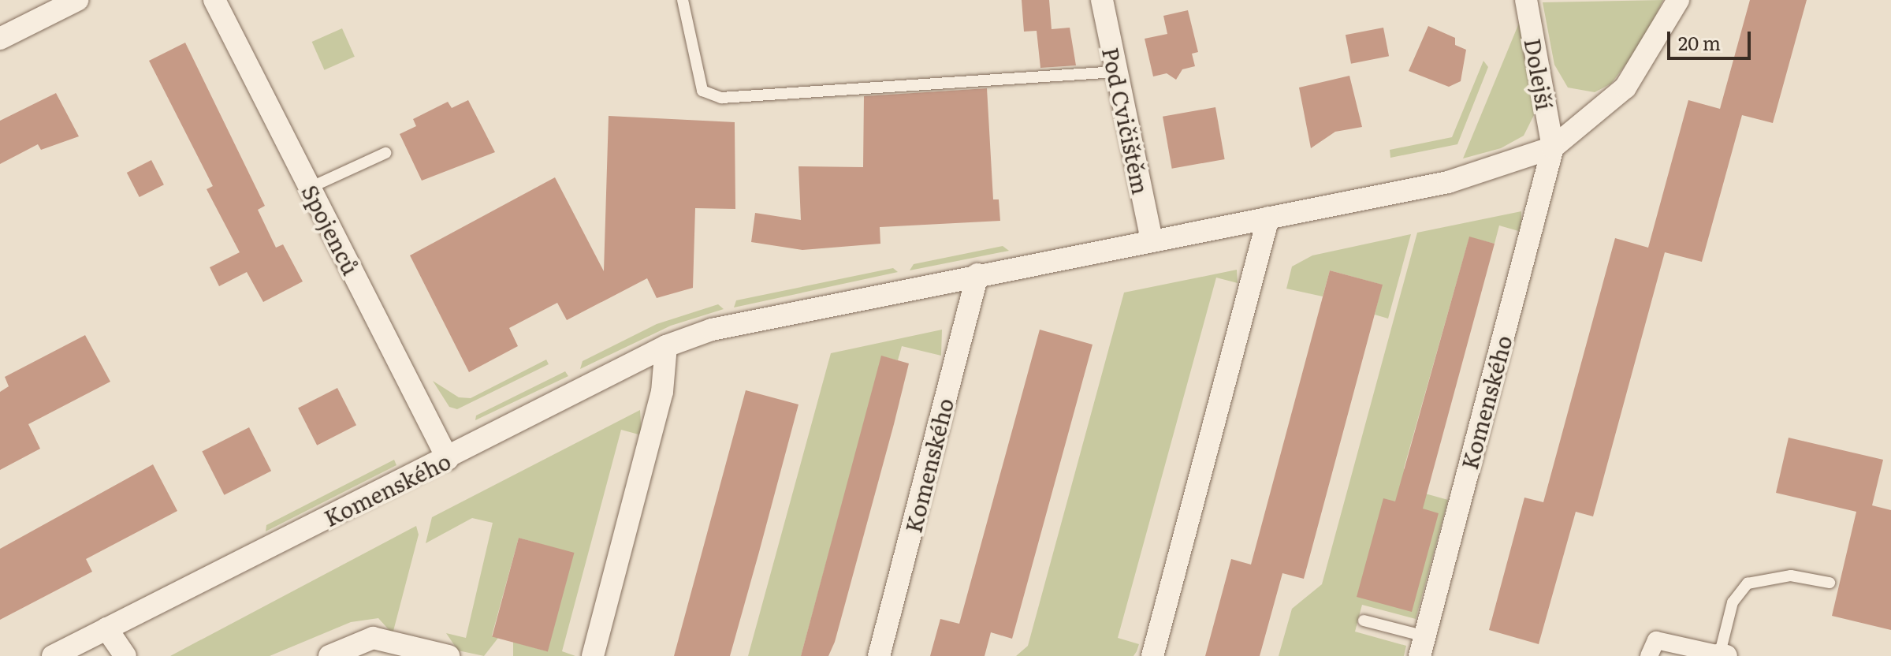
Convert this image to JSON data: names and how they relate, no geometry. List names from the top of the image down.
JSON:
{
  "streets": {
    "street": [
      "Dolejší",
      "Pod Cvičištěm",
      "Spojenců",
      "Komenského"
    ]
  },
  "crossings": [
    ["Dolejší", "Komenského"],
    ["Pod Cvičištěm", "Komenského"],
    ["Spojenců", "Komenského"]
  ],
  "scale_bar": "20 m"
}
